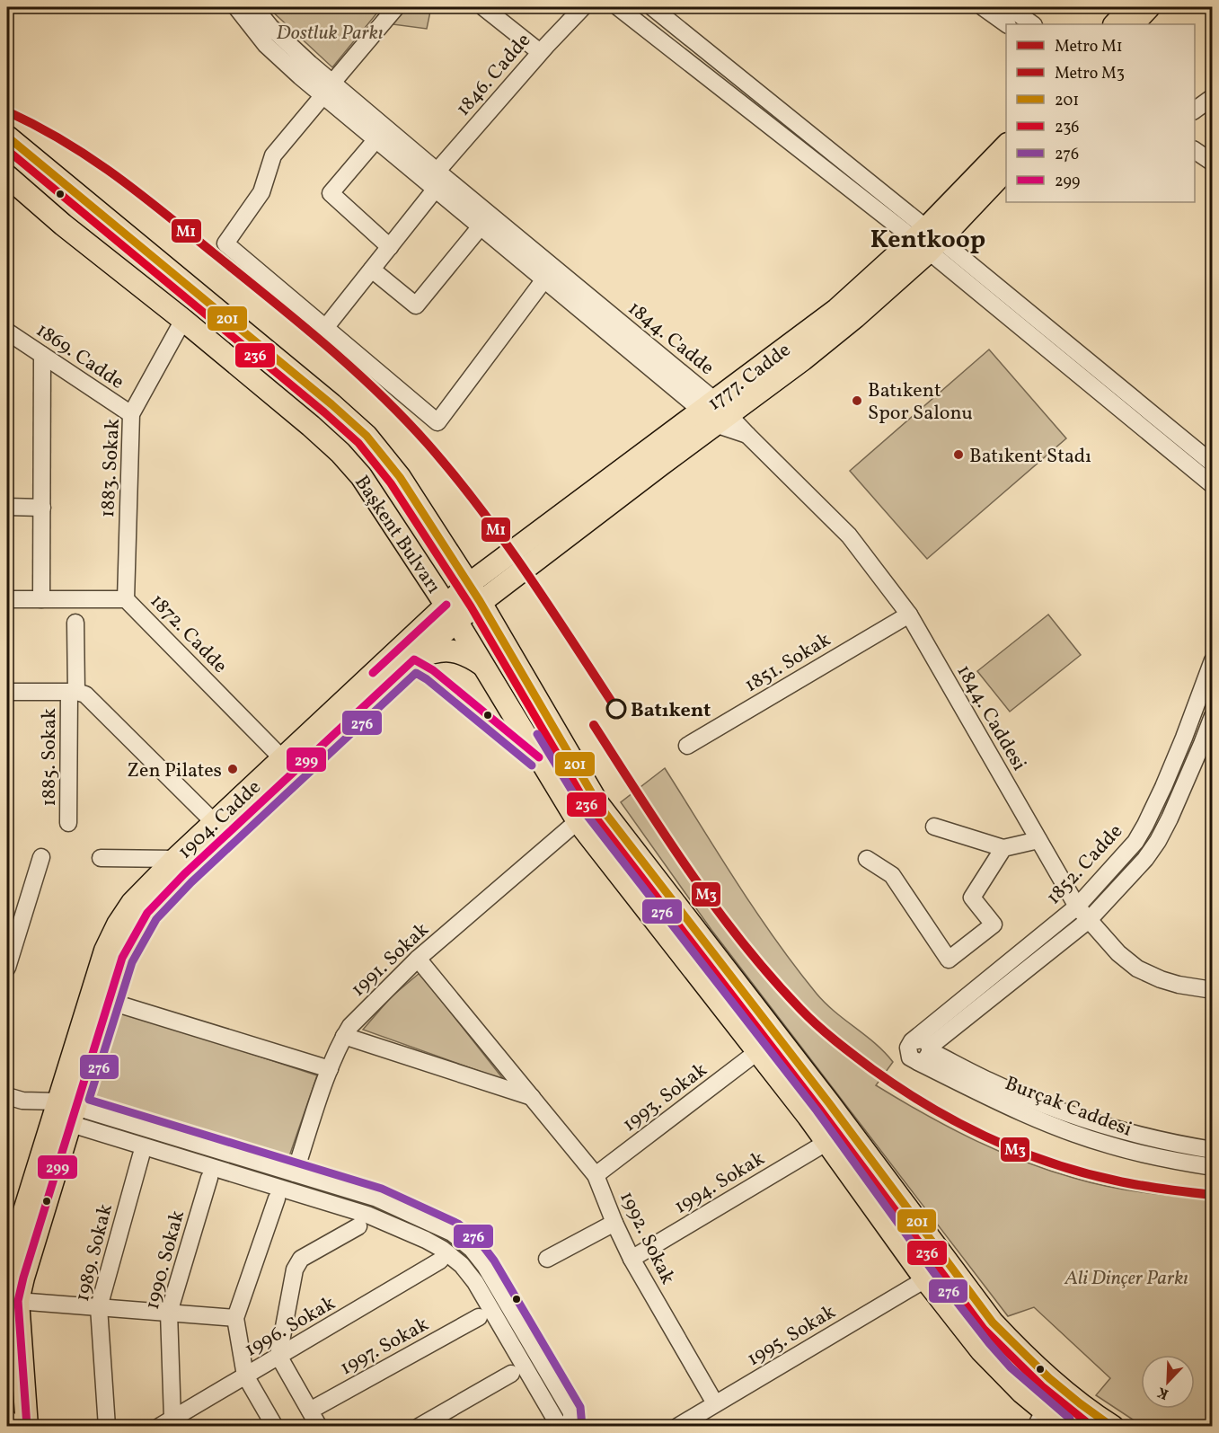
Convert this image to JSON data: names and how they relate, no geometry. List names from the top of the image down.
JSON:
{
  "streets": {
    "main road": ["1777. Cadde", "Başkent Bulvarı", "1904. Cadde"],
    "street": [
      "1846. Cadde",
      "1844. Cadde",
      "1869. Cadde",
      "1883. Sokak",
      "1872. Cadde",
      "1851. Sokak",
      "1844. Caddesi",
      "1885. Sokak",
      "1852. Cadde",
      "1991. Sokak",
      "1993. Sokak",
      "Burçak Caddesi",
      "1994. Sokak",
      "1992. Sokak",
      "1989. Sokak",
      "1990. Sokak",
      "1996. Sokak",
      "1995. Sokak",
      "1997. Sokak"
    ]
  },
  "crossings": [
    ["1846. Cadde", "1844. Cadde"],
    ["1844. Cadde", "1777. Cadde"],
    ["1844. Cadde", "1844. Caddesi"],
    ["1869. Cadde", "1883. Sokak"],
    ["1777. Cadde", "Başkent Bulvarı"],
    ["1883. Sokak", "Başkent Bulvarı"],
    ["1883. Sokak", "1872. Cadde"],
    ["Başkent Bulvarı", "1904. Cadde"],
    ["Başkent Bulvarı", "1991. Sokak"],
    ["Başkent Bulvarı", "1993. Sokak"],
    ["Başkent Bulvarı", "1994. Sokak"],
    ["Başkent Bulvarı", "1995. Sokak"],
    ["1872. Cadde", "1904. Cadde"],
    ["1851. Sokak", "1844. Caddesi"],
    ["1844. Caddesi", "1852. Cadde"],
    ["1852. Cadde", "Burçak Caddesi"],
    ["1991. Sokak", "1992. Sokak"],
    ["1993. Sokak", "1992. Sokak"],
    ["1994. Sokak", "1992. Sokak"],
    ["1992. Sokak", "1995. Sokak"],
    ["1990. Sokak", "1996. Sokak"]
  ],
  "districts": ["Kentkoop"],
  "parks": ["Dostluk Parkı", "Ali Dinçer Parkı"],
  "places": [
    "Batıkent Spor Salonu",
    "Batıkent Stadı",
    "Batıkent",
    "Zen Pilates"
  ],
  "lines": [
    "metro line M1",
    "transit line 201",
    "transit line 236",
    "transit line 299",
    "transit line 276",
    "metro line M3"
  ],
  "legend": [
    "Metro M1",
    "Metro M3",
    "201",
    "236",
    "276",
    "299"
  ],
  "north": "bottom left"
}
